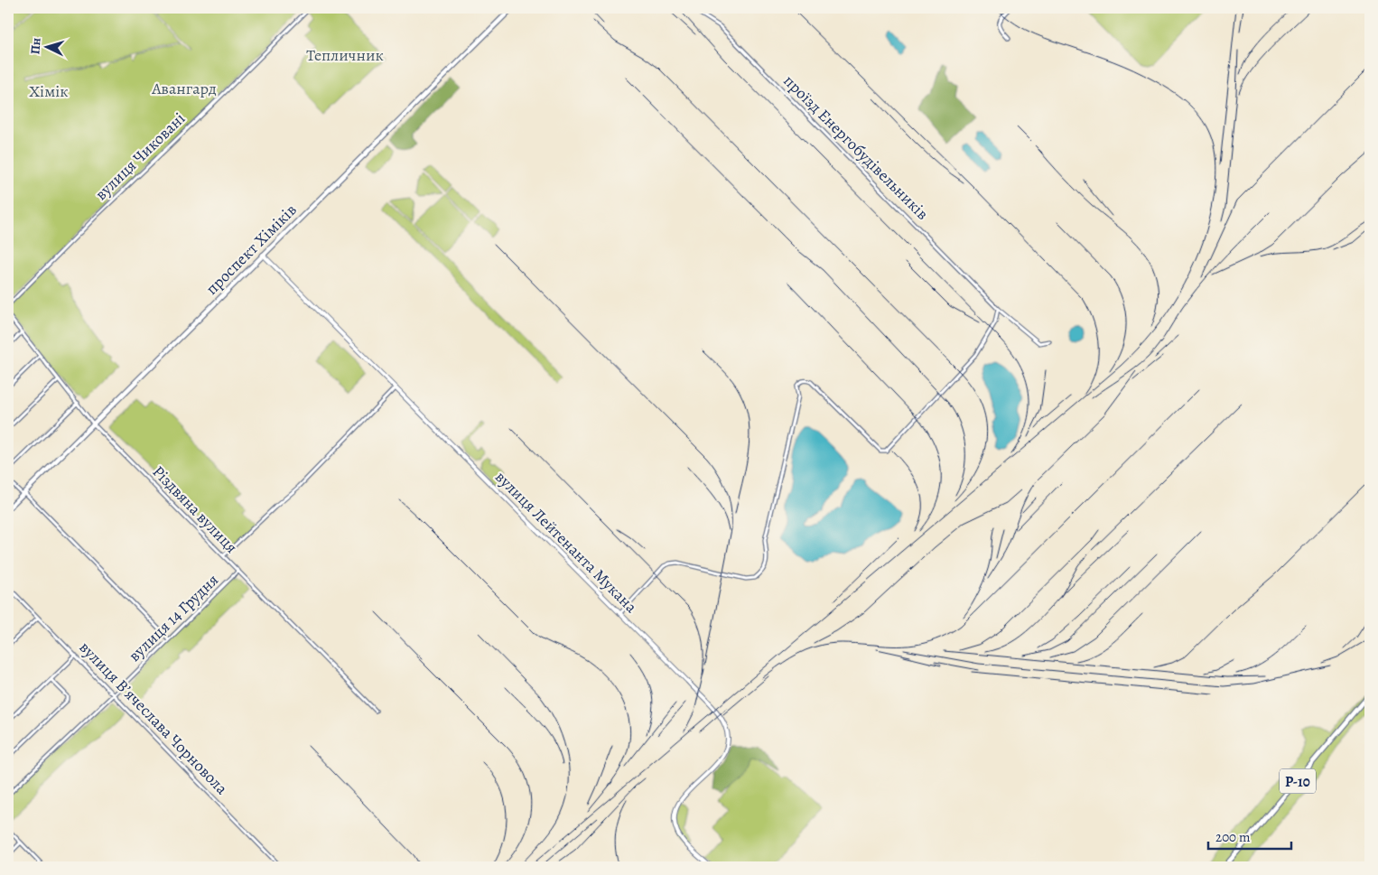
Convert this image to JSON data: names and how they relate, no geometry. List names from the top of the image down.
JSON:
{
  "streets": {
    "main road": ["проспект Хіміків", "вулиця Лейтенанта Мукана", "Р-10"],
    "street": [
      "проїзд Енергобудівельників",
      "вулиця Чиковані",
      "Різдвяна вулиця",
      "вулиця 14 Грудня",
      "вулиця Вʼячеслава Чорновола"
    ]
  },
  "crossings": [
    ["проспект Хіміків", "Різдвяна вулиця"],
    ["проспект Хіміків", "вулиця Лейтенанта Мукана"],
    ["Різдвяна вулиця", "вулиця 14 Грудня"],
    ["вулиця 14 Грудня", "вулиця Вʼячеслава Чорновола"]
  ],
  "parks": ["Тепличник", "Авангард", "Хімік"],
  "scale_bar": "200 m",
  "north": "left"
}
